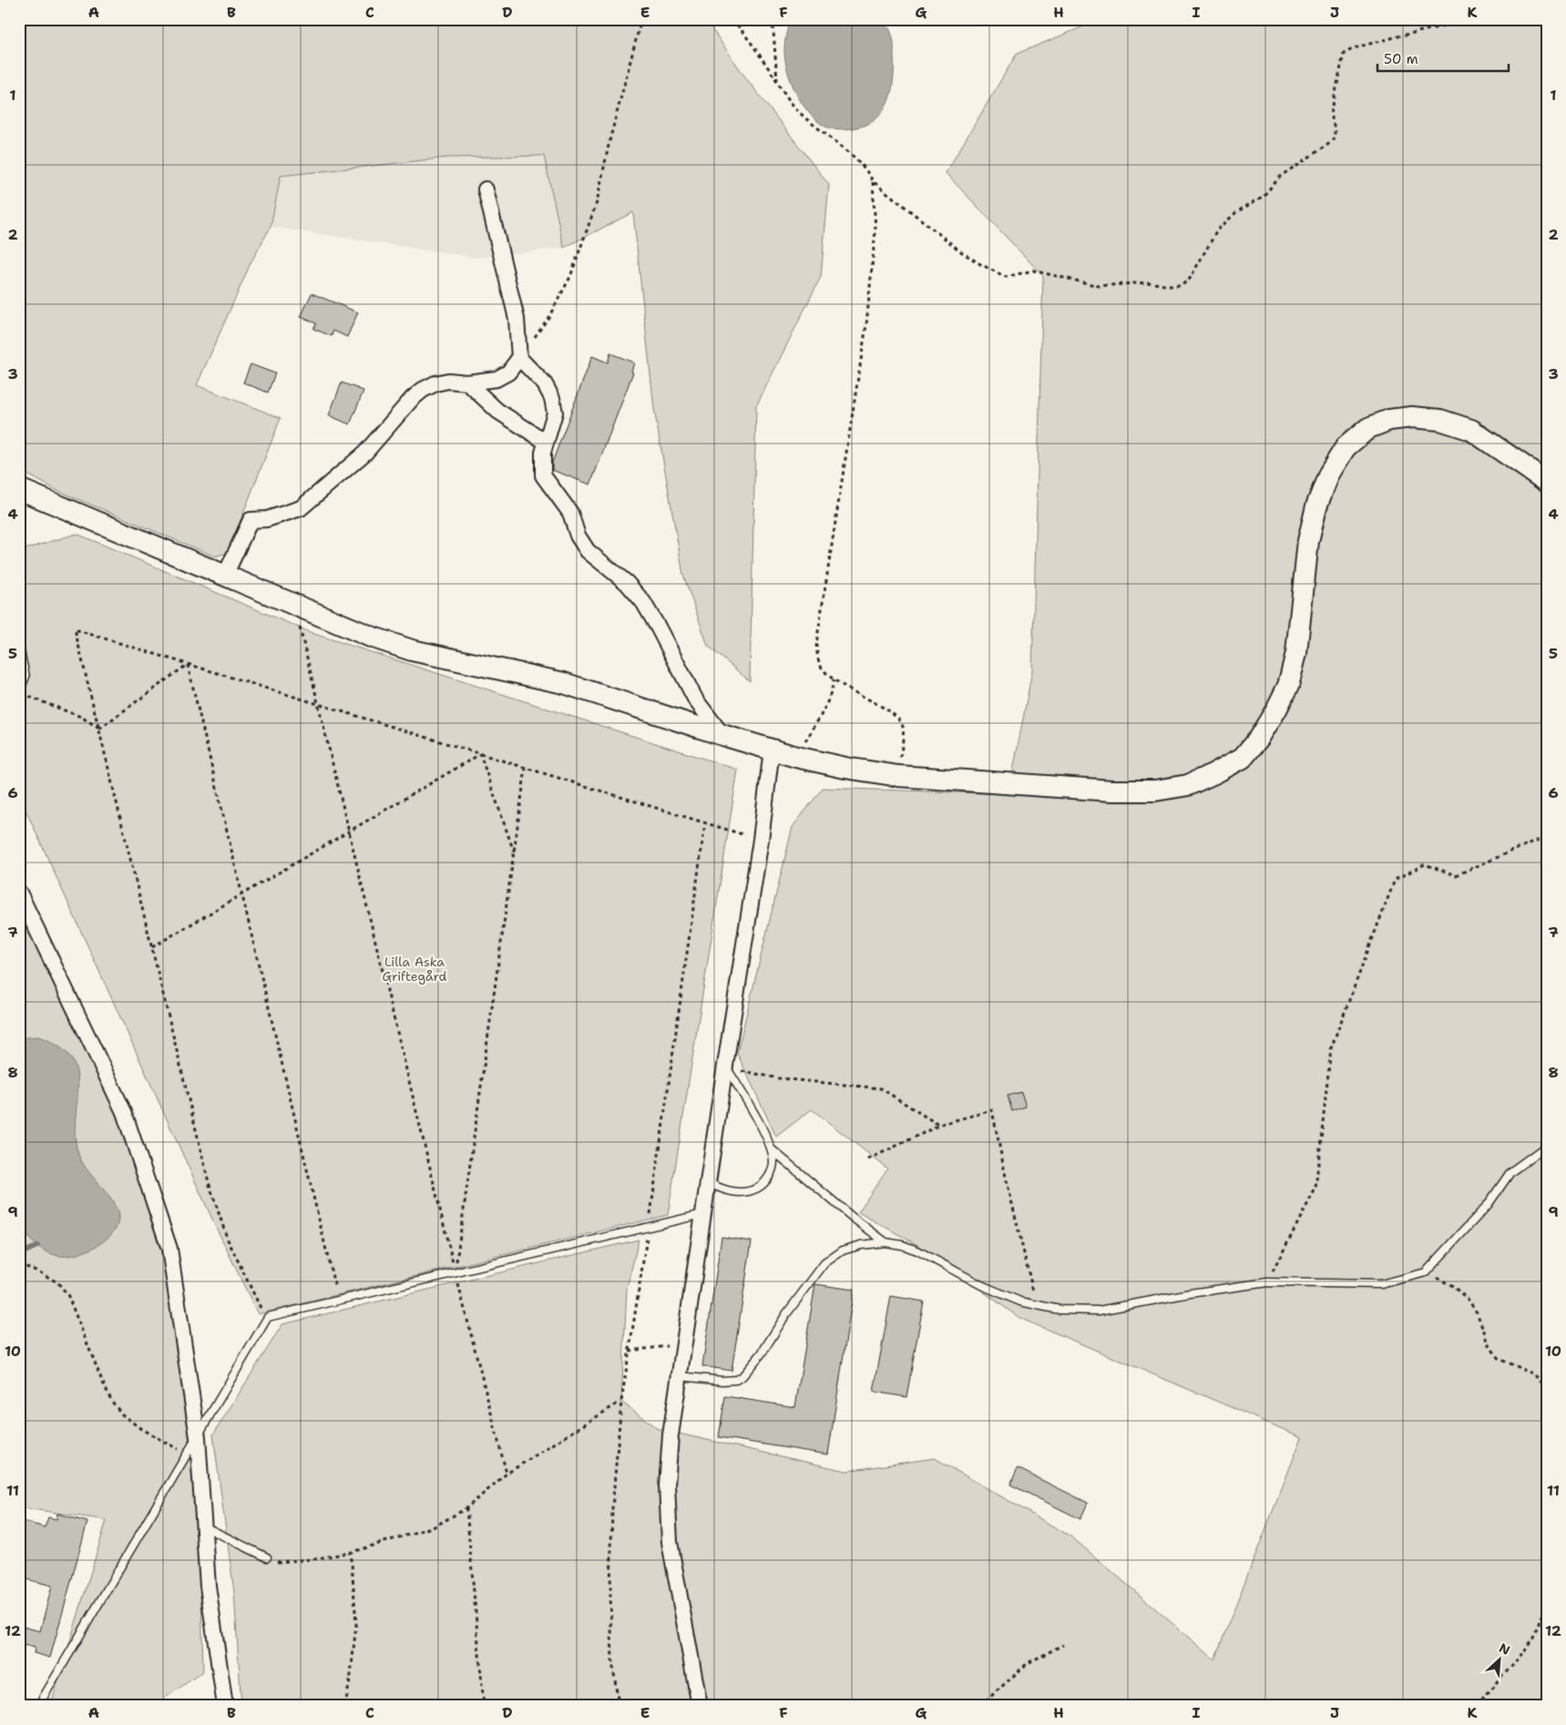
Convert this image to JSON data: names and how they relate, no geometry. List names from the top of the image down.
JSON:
{
  "parks": ["Lilla Aska Griftegård"],
  "scale_bar": "50 m",
  "north": "top right",
  "grid": {
    "columns": [
      "A",
      "B",
      "C",
      "D",
      "E",
      "F",
      "G",
      "H",
      "I",
      "J",
      "K"
    ],
    "rows": [
      "1",
      "2",
      "3",
      "4",
      "5",
      "6",
      "7",
      "8",
      "9",
      "10",
      "11",
      "12"
    ]
  }
}
